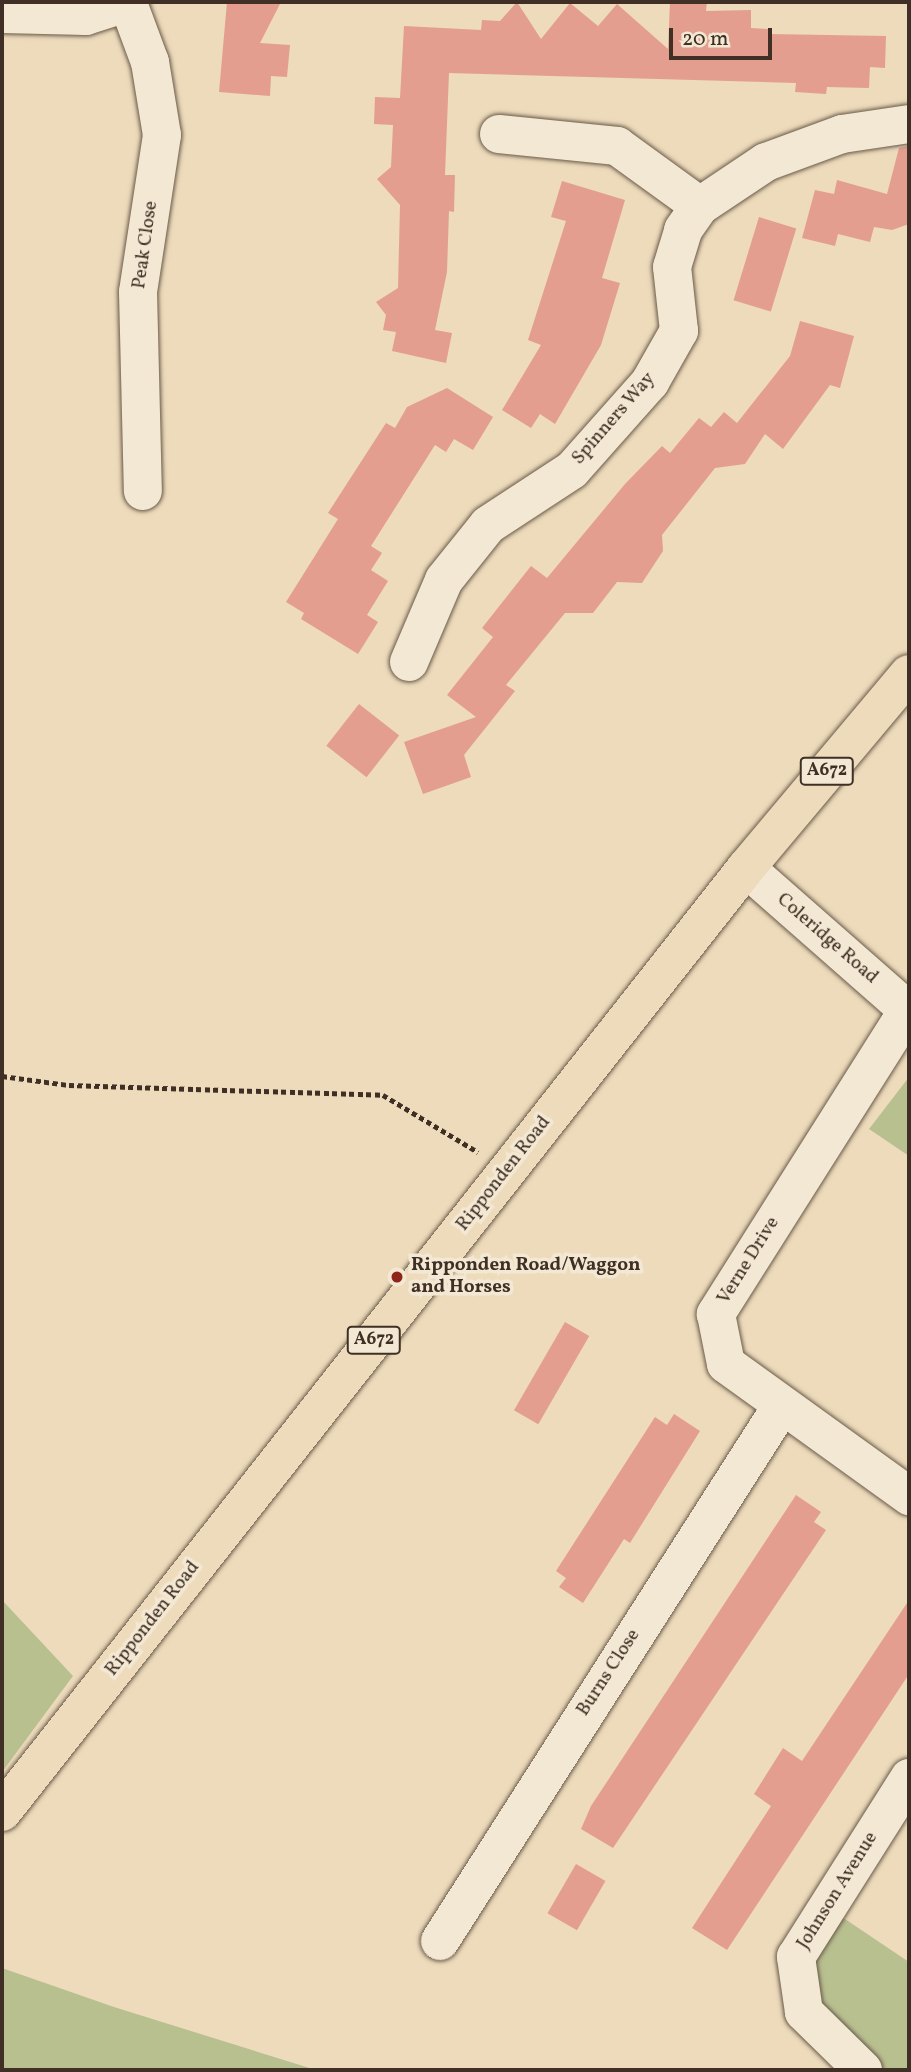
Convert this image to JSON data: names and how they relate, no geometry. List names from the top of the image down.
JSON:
{
  "streets": {
    "main road": ["A672", "Ripponden Road"],
    "street": [
      "Peak Close",
      "Spinners Way",
      "Coleridge Road",
      "Verne Drive",
      "Burns Close",
      "Johnson Avenue"
    ]
  },
  "crossings": [
    ["Coleridge Road", "Ripponden Road"],
    ["Coleridge Road", "Verne Drive"],
    ["Verne Drive", "Burns Close"]
  ],
  "places": ["Ripponden Road/Waggon and Horses"],
  "scale_bar": "20 m"
}
